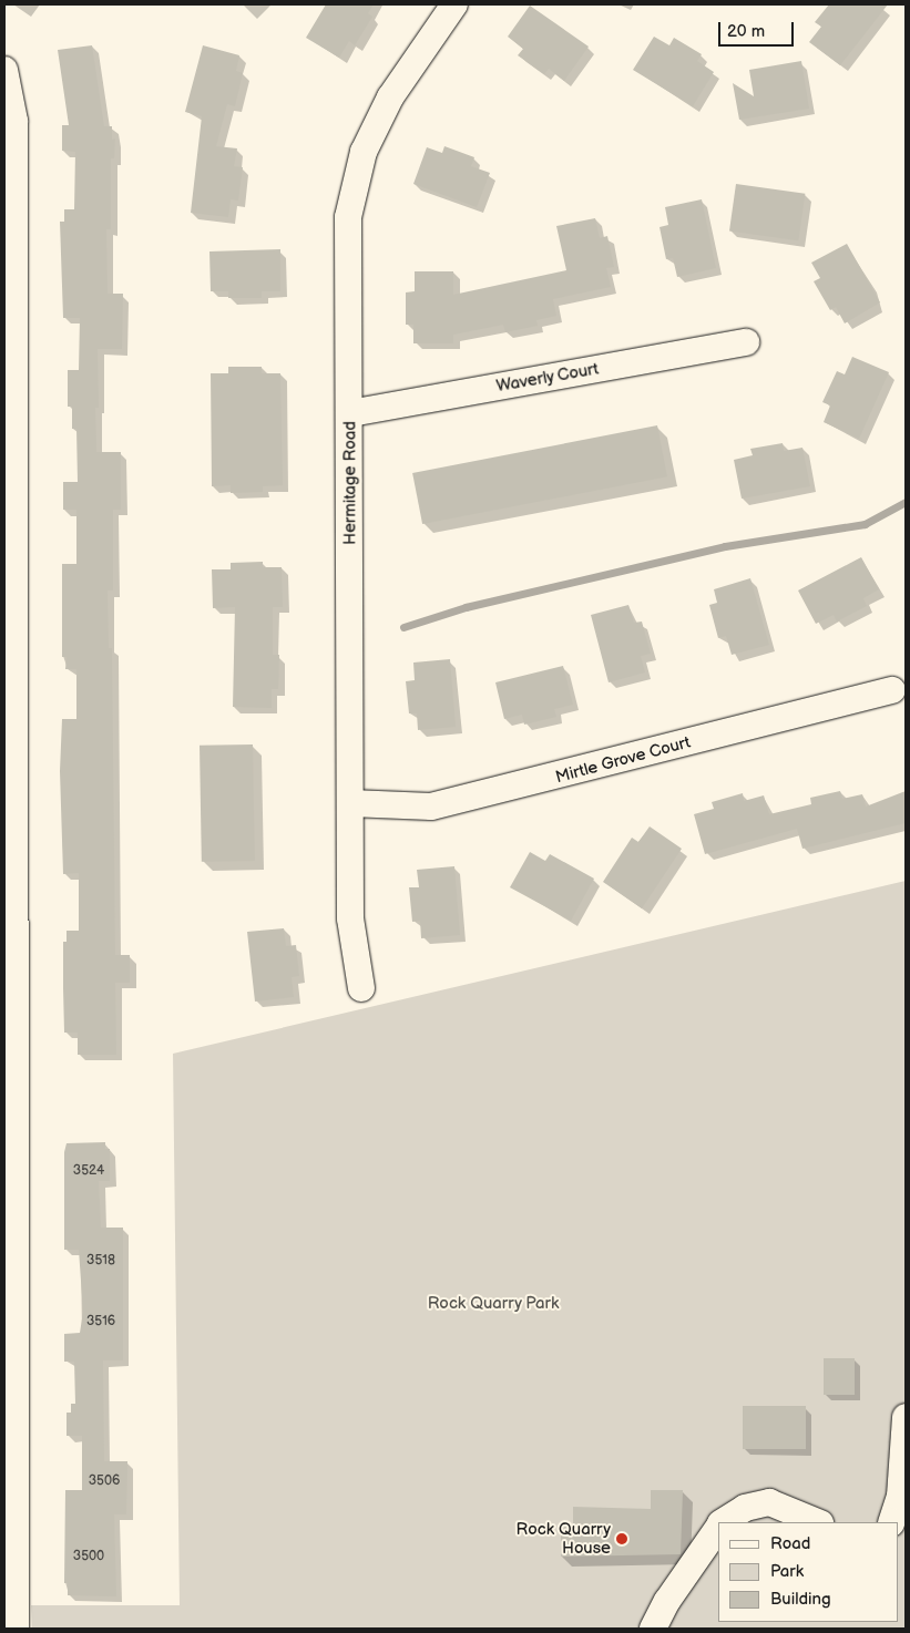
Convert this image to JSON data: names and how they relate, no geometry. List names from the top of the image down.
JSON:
{
  "streets": {
    "street": ["Waverly Court", "Hermitage Road", "Mirtle Grove Court"]
  },
  "crossings": [
    ["Waverly Court", "Hermitage Road"],
    ["Hermitage Road", "Mirtle Grove Court"]
  ],
  "parks": ["Rock Quarry Park"],
  "places": ["Rock Quarry House"],
  "house_numbers": [
    "3524",
    "3518",
    "3516",
    "3506",
    "3500"
  ],
  "legend": ["Road", "Park", "Building"],
  "scale_bar": "20 m"
}
